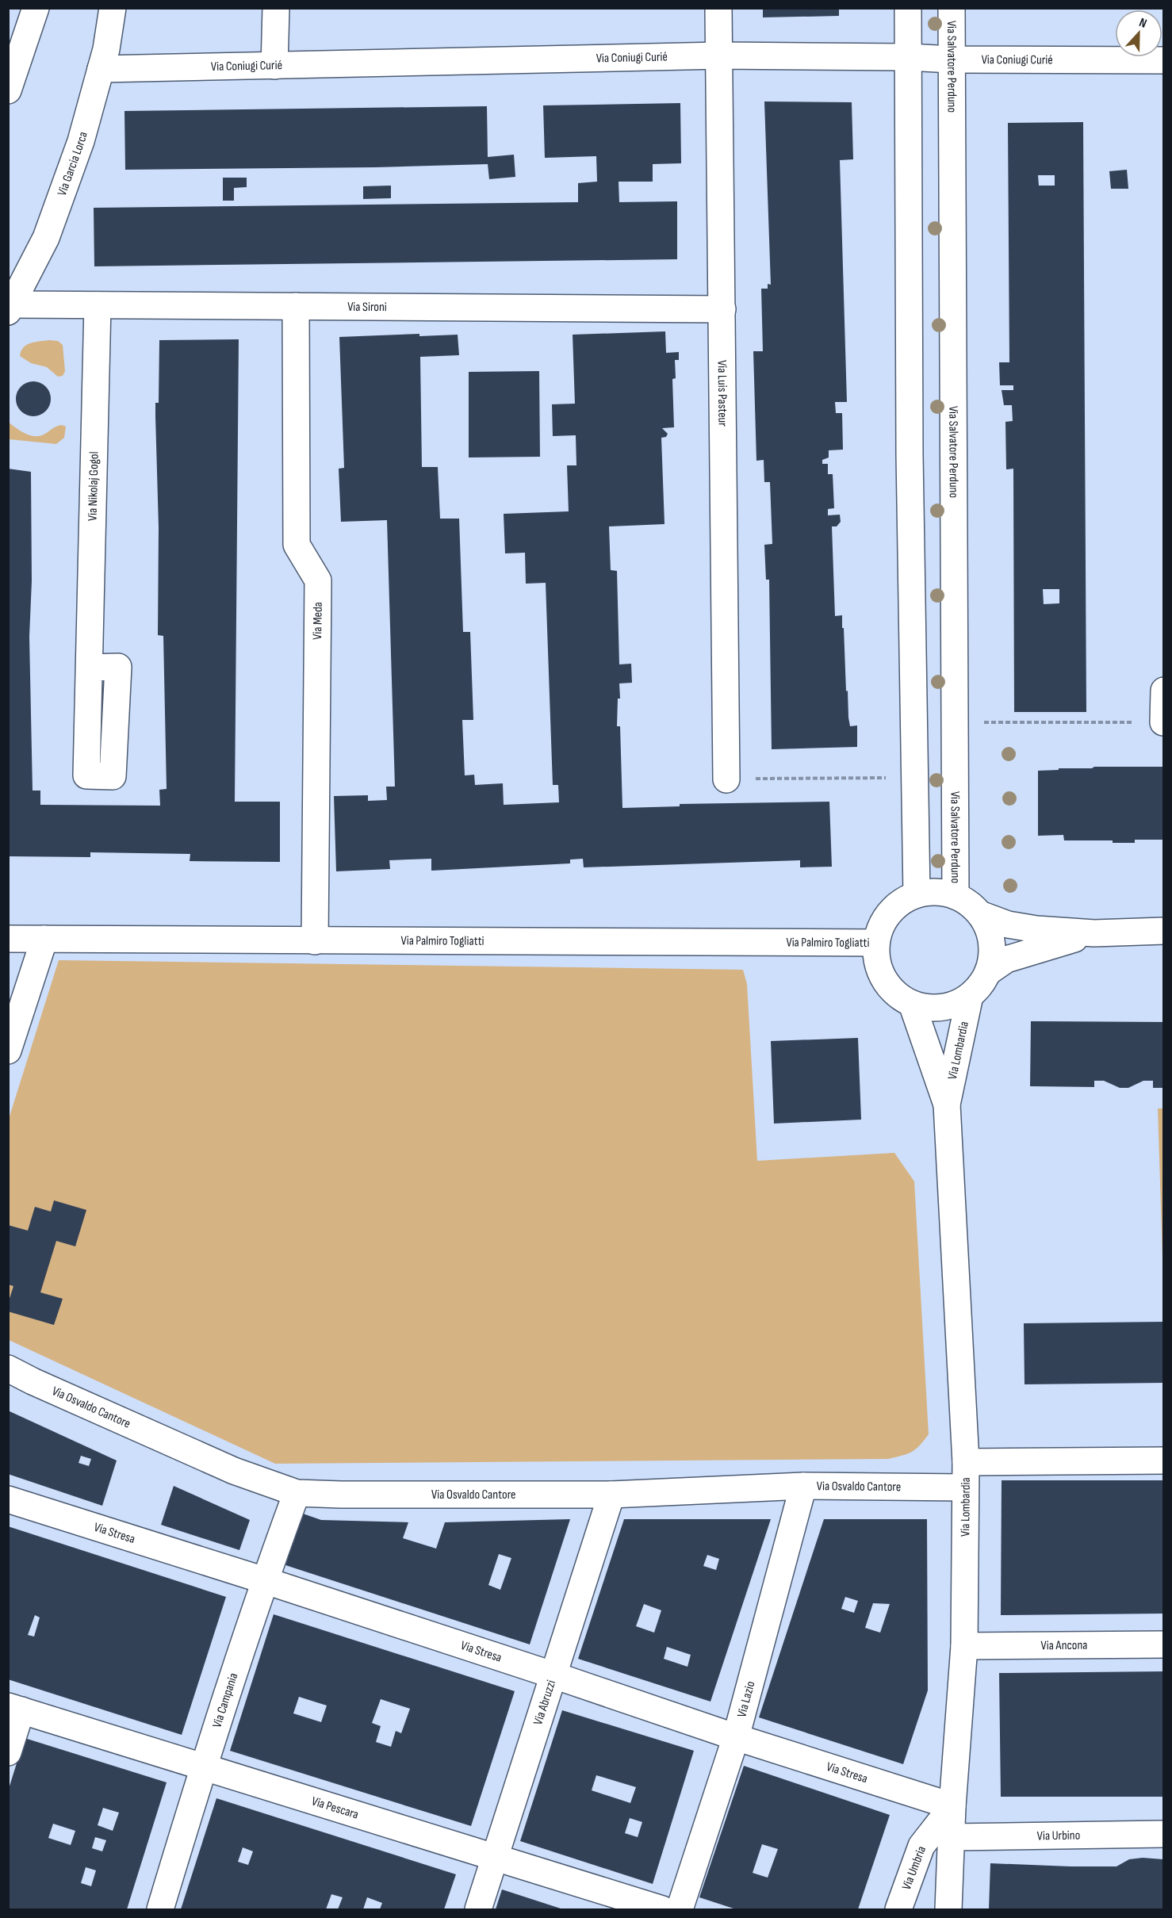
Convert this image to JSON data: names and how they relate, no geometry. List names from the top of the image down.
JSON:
{
  "streets": {
    "street": [
      "Via Coniugi Curié",
      "Via Salvatore Perduno",
      "Via Garcia Lorca",
      "Via Sironi",
      "Via Luis Pasteur",
      "Via Nikolaj Gogol",
      "Via Meda",
      "Via Palmiro Togliatti",
      "Via Lombardia",
      "Via Osvaldo Cantore",
      "Via Stresa",
      "Via Ancona",
      "Via Lazio",
      "Via Campania",
      "Via Abruzzi",
      "Via Pescara",
      "Via Urbino",
      "Via Umbria"
    ]
  },
  "crossings": [
    ["Via Coniugi Curié", "Via Salvatore Perduno"],
    ["Via Coniugi Curié", "Via Garcia Lorca"],
    ["Via Coniugi Curié", "Via Luis Pasteur"],
    ["Via Salvatore Perduno", "Via Palmiro Togliatti"],
    ["Via Salvatore Perduno", "Via Lombardia"],
    ["Via Garcia Lorca", "Via Sironi"],
    ["Via Sironi", "Via Luis Pasteur"],
    ["Via Sironi", "Via Nikolaj Gogol"],
    ["Via Sironi", "Via Meda"],
    ["Via Meda", "Via Palmiro Togliatti"],
    ["Via Palmiro Togliatti", "Via Lombardia"],
    ["Via Lombardia", "Via Osvaldo Cantore"],
    ["Via Lombardia", "Via Stresa"],
    ["Via Lombardia", "Via Ancona"],
    ["Via Lombardia", "Via Urbino"],
    ["Via Lombardia", "Via Umbria"],
    ["Via Osvaldo Cantore", "Via Lazio"],
    ["Via Osvaldo Cantore", "Via Campania"],
    ["Via Osvaldo Cantore", "Via Abruzzi"],
    ["Via Stresa", "Via Lazio"],
    ["Via Stresa", "Via Campania"],
    ["Via Stresa", "Via Abruzzi"],
    ["Via Stresa", "Via Umbria"],
    ["Via Campania", "Via Pescara"],
    ["Via Abruzzi", "Via Pescara"]
  ],
  "north": "top"
}
